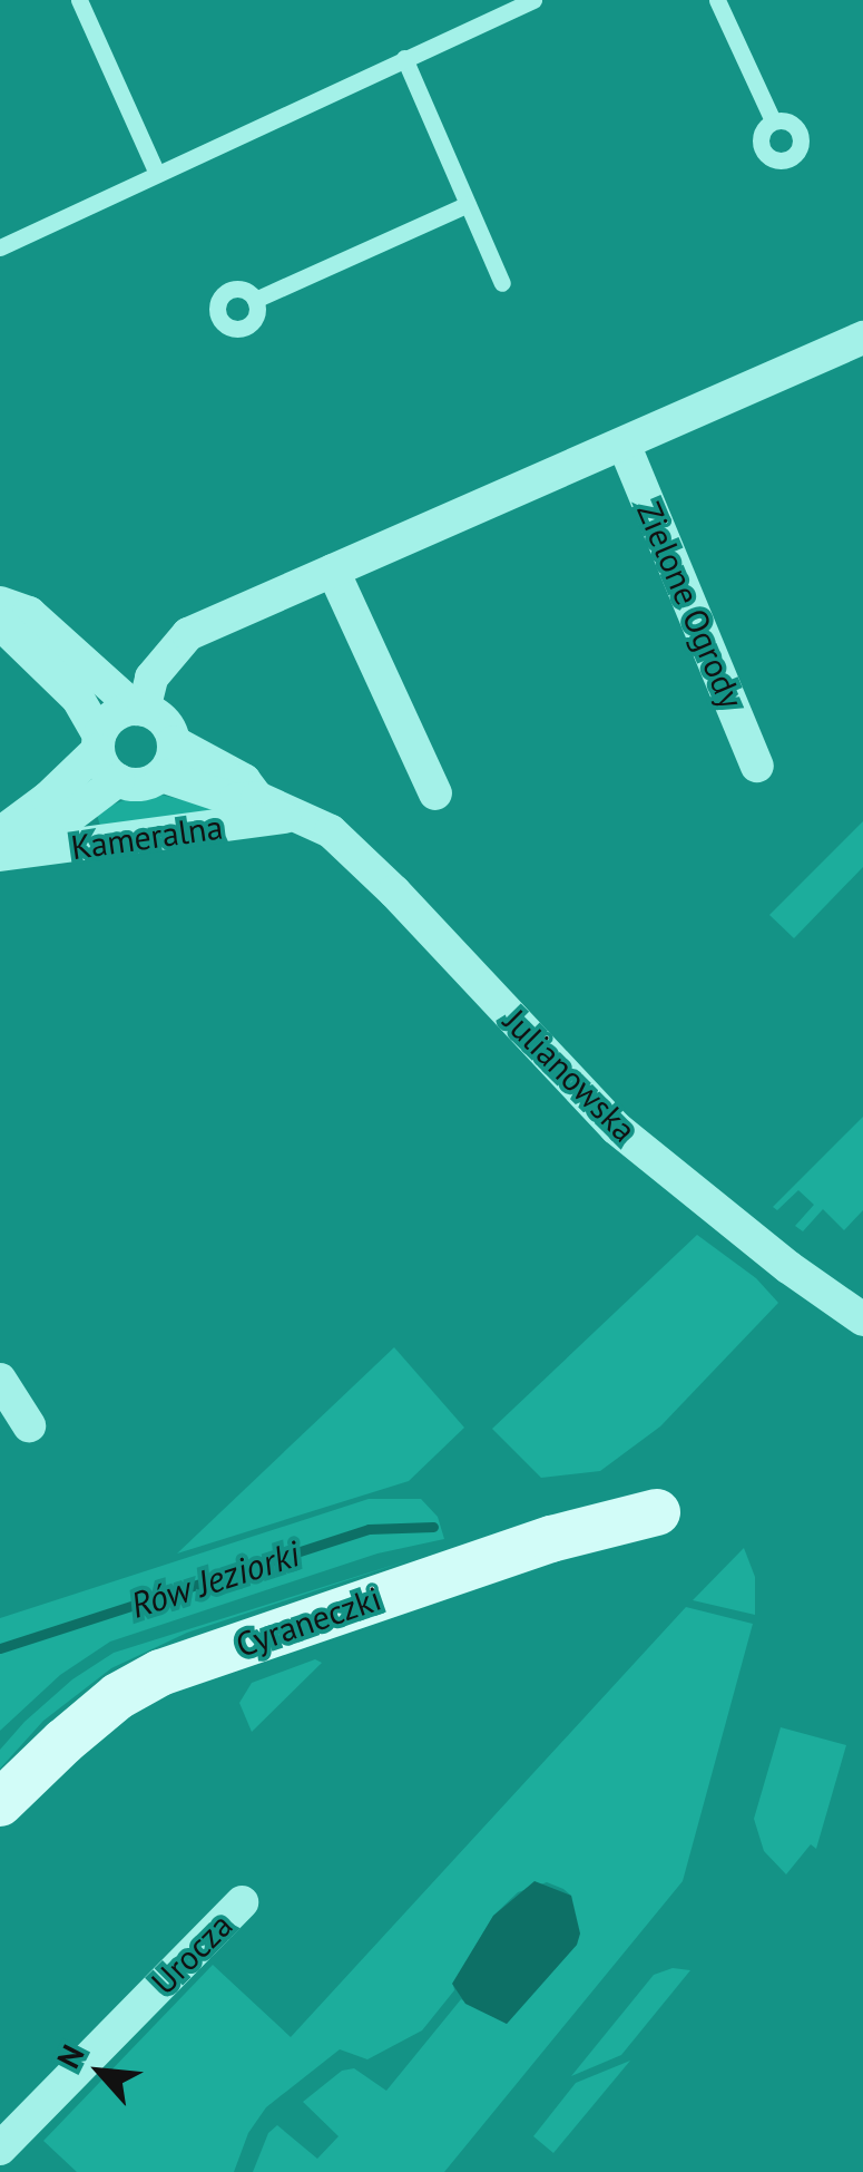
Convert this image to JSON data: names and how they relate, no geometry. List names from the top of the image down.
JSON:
{
  "streets": {
    "street": [
      "Zielone Ogrody",
      "Kameralna",
      "Julianowska",
      "Cyraneczki",
      "Urocza"
    ]
  },
  "crossings": [
    ["Kameralna", "Julianowska"]
  ],
  "water": ["Rów Jeziorki"],
  "north": "top left"
}
